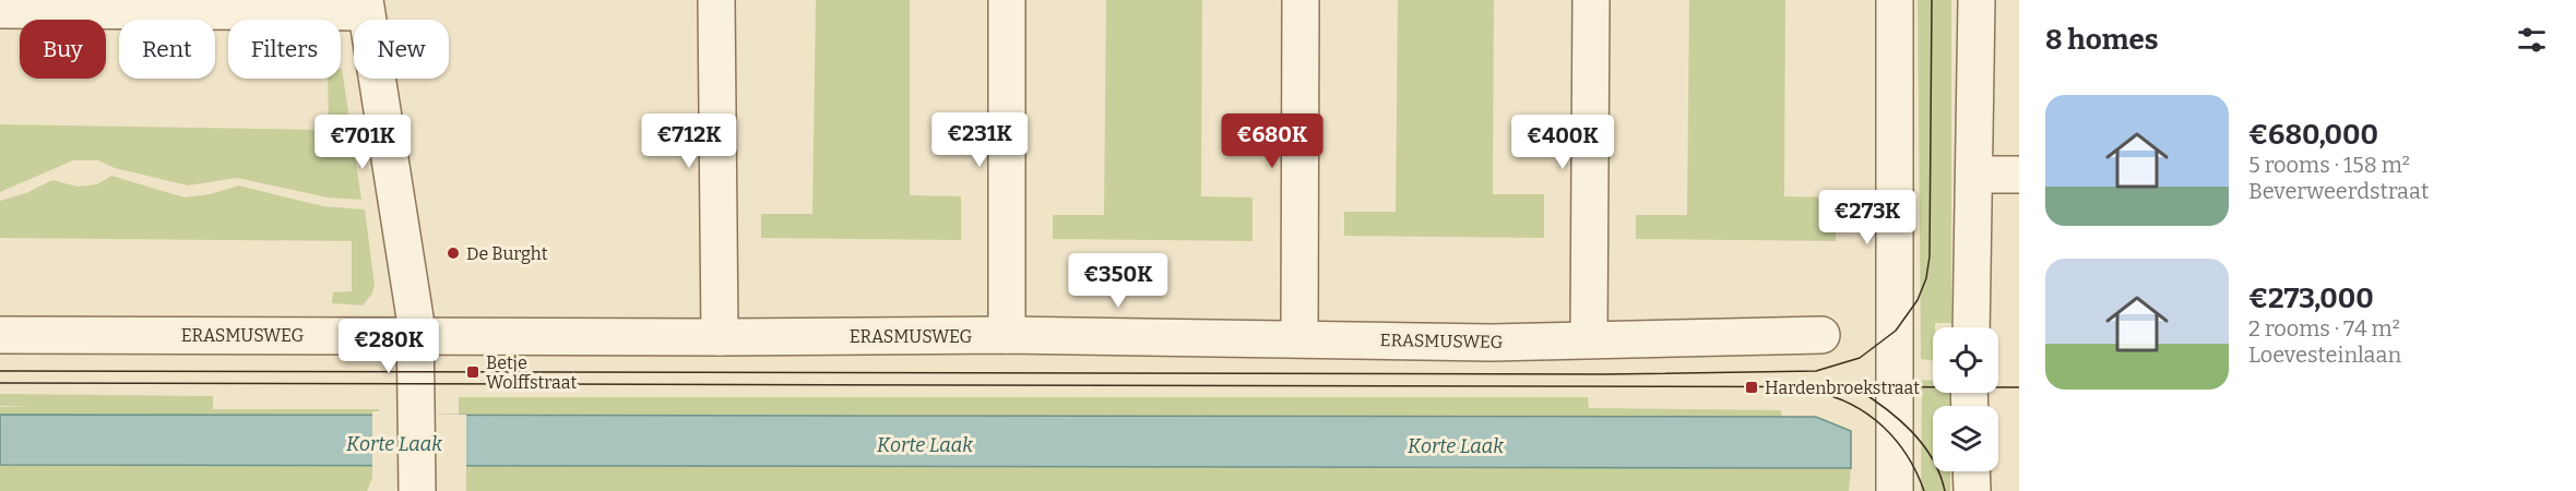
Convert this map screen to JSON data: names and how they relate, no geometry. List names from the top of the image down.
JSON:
{
  "streets": {
    "street": ["ERASMUSWEG"]
  },
  "water": ["Korte Laak"],
  "places": {
    "other": ["De Burght"],
    "transit": ["Betje Wolffstraat", "Hardenbroekstraat"]
  },
  "page": {
    "heading": "8 homes",
    "chip": [
      "Buy",
      "Rent",
      "Filters",
      "New"
    ],
    "list": [
      {
        "name": "€680,000",
        "note": "5 rooms · 158 m² · Beverweerdstraat"
      },
      {
        "name": "€273,000",
        "note": "2 rooms · 74 m² · Loevesteinlaan"
      }
    ],
    "price": [
      "€231K",
      "€712K",
      "€680K",
      "€701K",
      "€400K",
      "€273K",
      "€350K",
      "€280K"
    ]
  }
}
